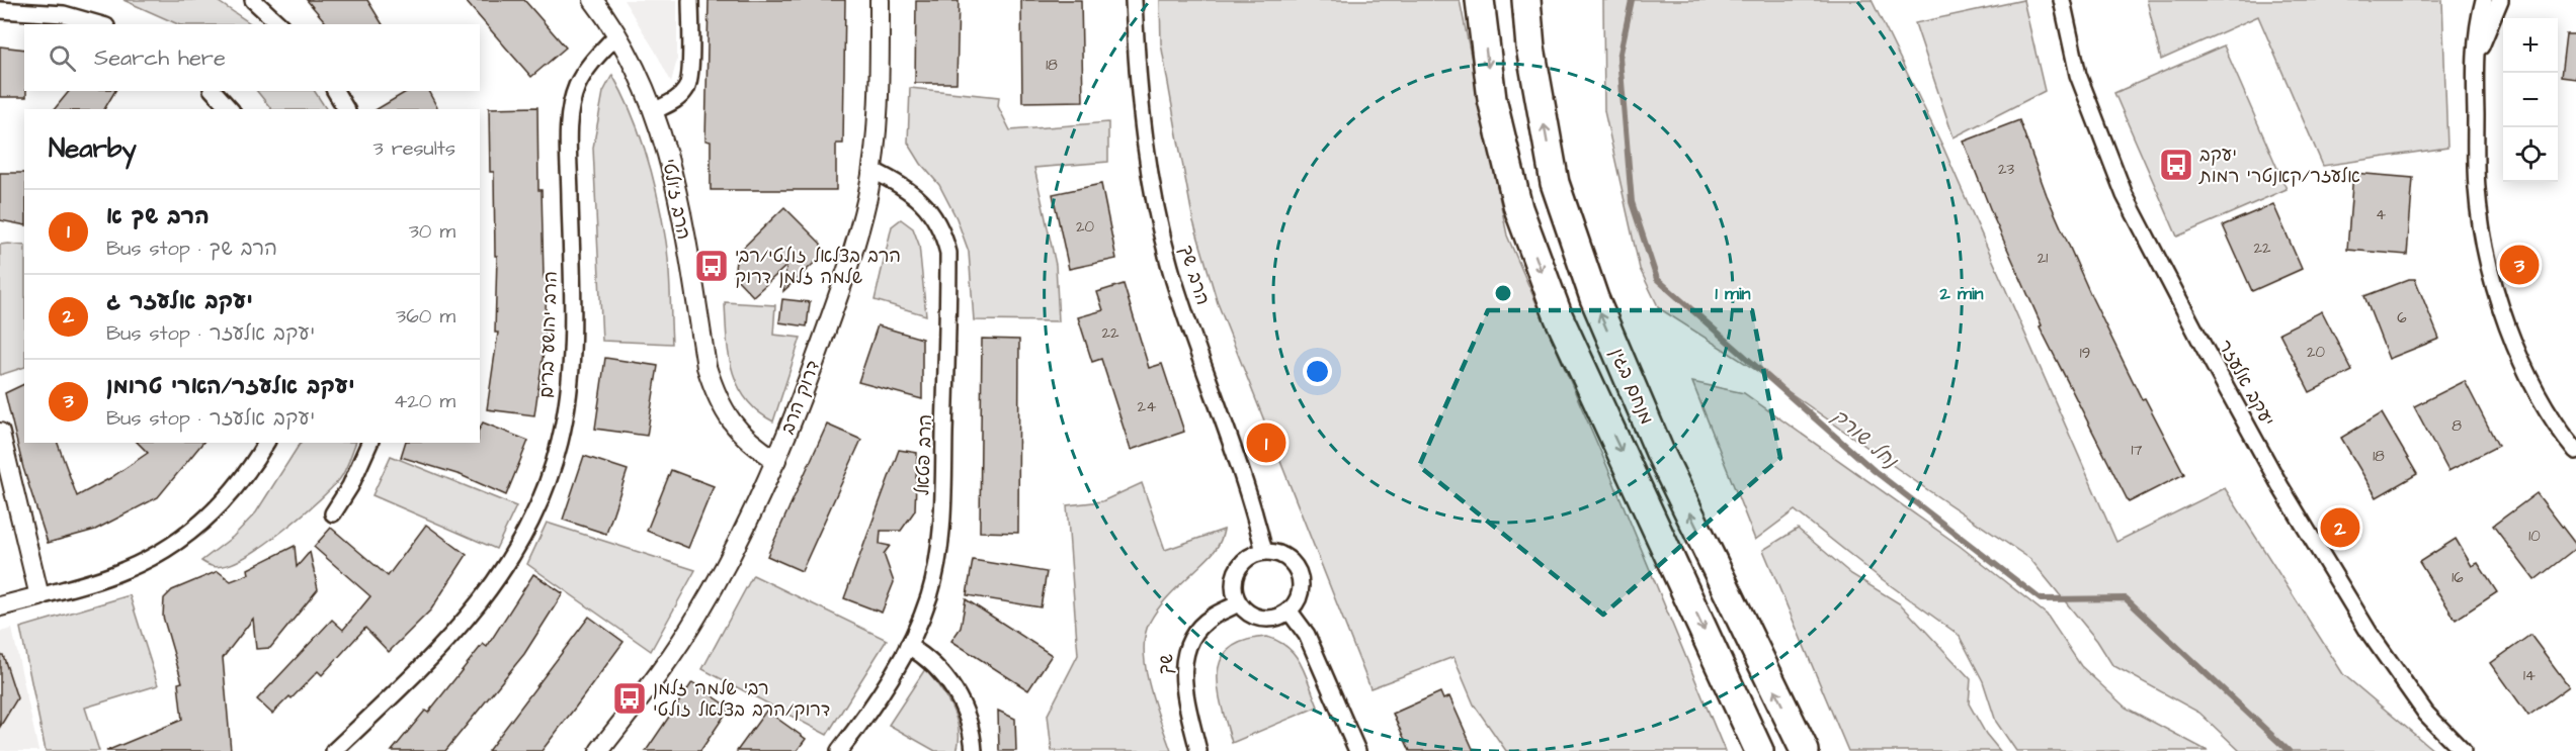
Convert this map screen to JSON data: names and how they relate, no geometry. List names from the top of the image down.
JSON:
{
  "streets": {
    "highway": ["מנחם בגין"],
    "street": [
      "הרב ז'ולטי",
      "הרב שך",
      "הרב יהושע ברים",
      "יעקב אלעזר",
      "דרוק הרב",
      "הרב פטאל",
      "שך"
    ]
  },
  "crossings": [
    ["הרב ז'ולטי", "הרב יהושע ברים"],
    ["הרב ז'ולטי", "דרוק הרב"],
    ["הרב שך", "שך"],
    ["דרוק הרב", "הרב פטאל"]
  ],
  "water": ["נחל שורק"],
  "places": {
    "bus stop": ["יעקב אלעזר/קאנטרי רמות", "הרב בצלאל זולטי/רבי שלמה זלמן דרוק", "רבי שלמה זלמן דרוק/הרב בצלאל זולטי"]
  },
  "house_numbers": [
    "18",
    "23",
    "4",
    "20",
    "22",
    "21",
    "6",
    "22",
    "20",
    "19",
    "24",
    "8",
    "17",
    "18",
    "10",
    "16",
    "14"
  ],
  "page": {
    "map_buttons": ["+", "−"],
    "search": "Search here",
    "heading": ["Nearby", "3 results"],
    "list": [
      {
        "mark": "1",
        "name": "הרב שך א",
        "note": "Bus stop · הרב שך",
        "value": "30 m"
      },
      {
        "mark": "2",
        "name": "יעקב אלעזר ג",
        "note": "Bus stop · יעקב אלעזר",
        "value": "360 m"
      },
      {
        "mark": "3",
        "name": "יעקב אלעזר/הארי טרומן",
        "note": "Bus stop · יעקב אלעזר",
        "value": "420 m"
      }
    ],
    "pins": ["3", "1", "2"]
  },
  "rings": ["1 min", "2 min"]
}
